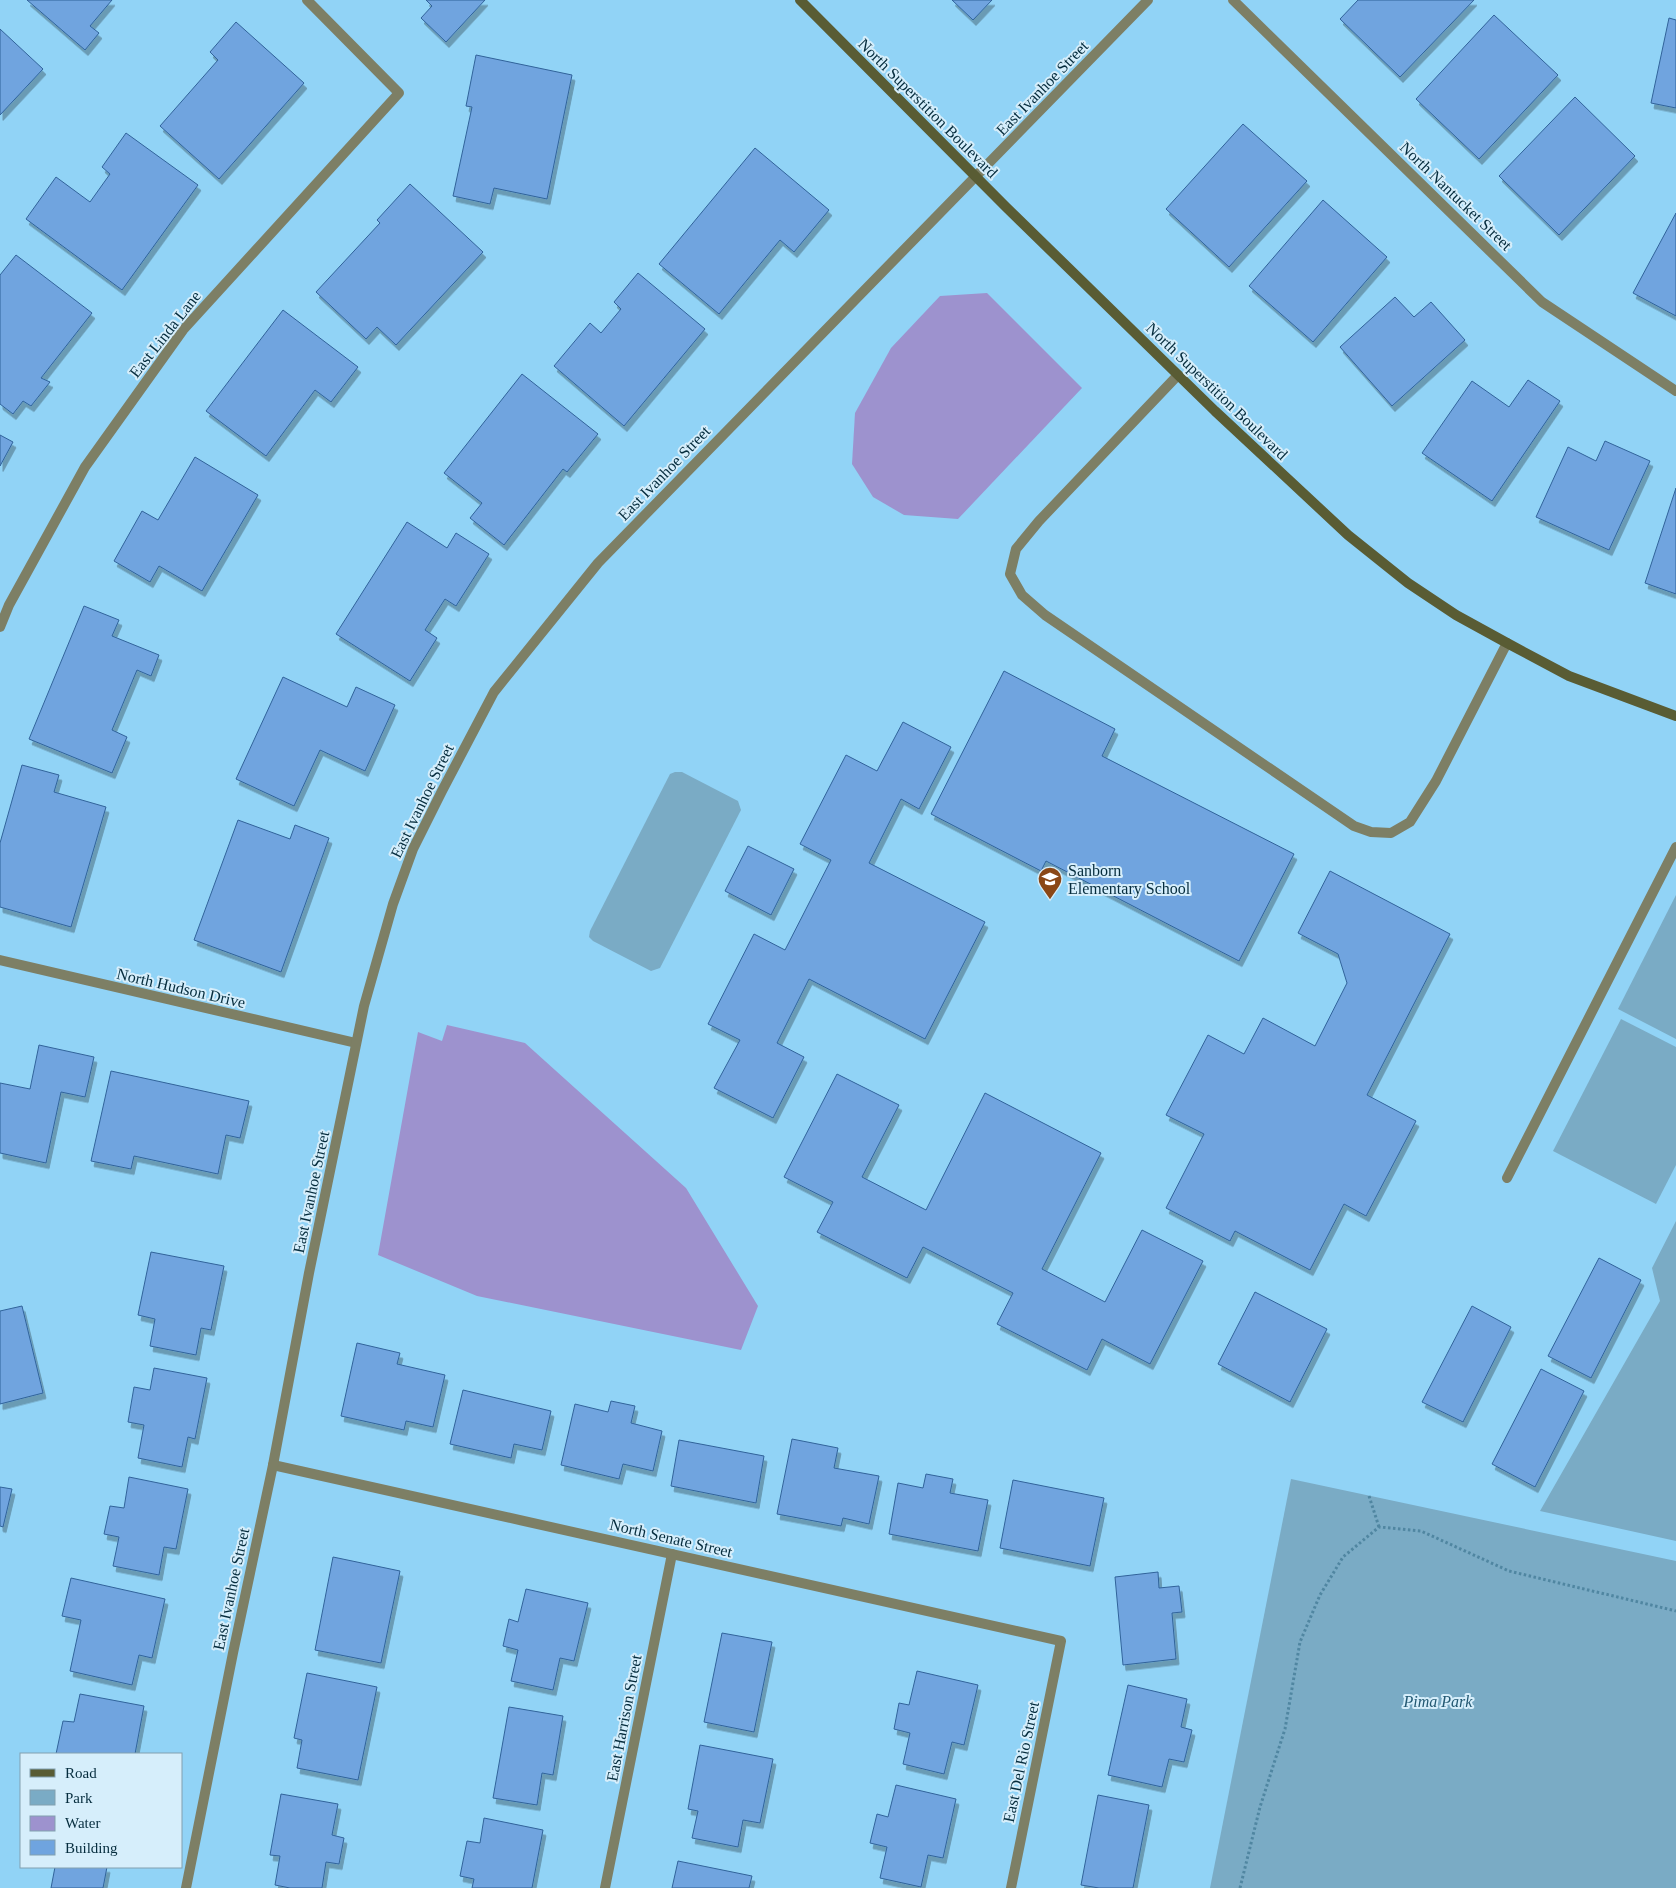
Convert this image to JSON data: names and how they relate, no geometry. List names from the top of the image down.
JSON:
{
  "streets": {
    "street": [
      "East Ivanhoe Street",
      "North Superstition Boulevard",
      "North Nantucket Street",
      "East Linda Lane",
      "North Hudson Drive",
      "North Senate Street",
      "East Harrison Street",
      "East Del Rio Street"
    ]
  },
  "crossings": [
    ["East Ivanhoe Street", "North Superstition Boulevard"],
    ["East Ivanhoe Street", "North Hudson Drive"],
    ["East Ivanhoe Street", "North Senate Street"],
    ["North Senate Street", "East Harrison Street"],
    ["North Senate Street", "East Del Rio Street"]
  ],
  "parks": ["Pima Park"],
  "places": {
    "school or university": ["Sanborn Elementary School"]
  },
  "legend": [
    "Road",
    "Park",
    "Water",
    "Building"
  ]
}
